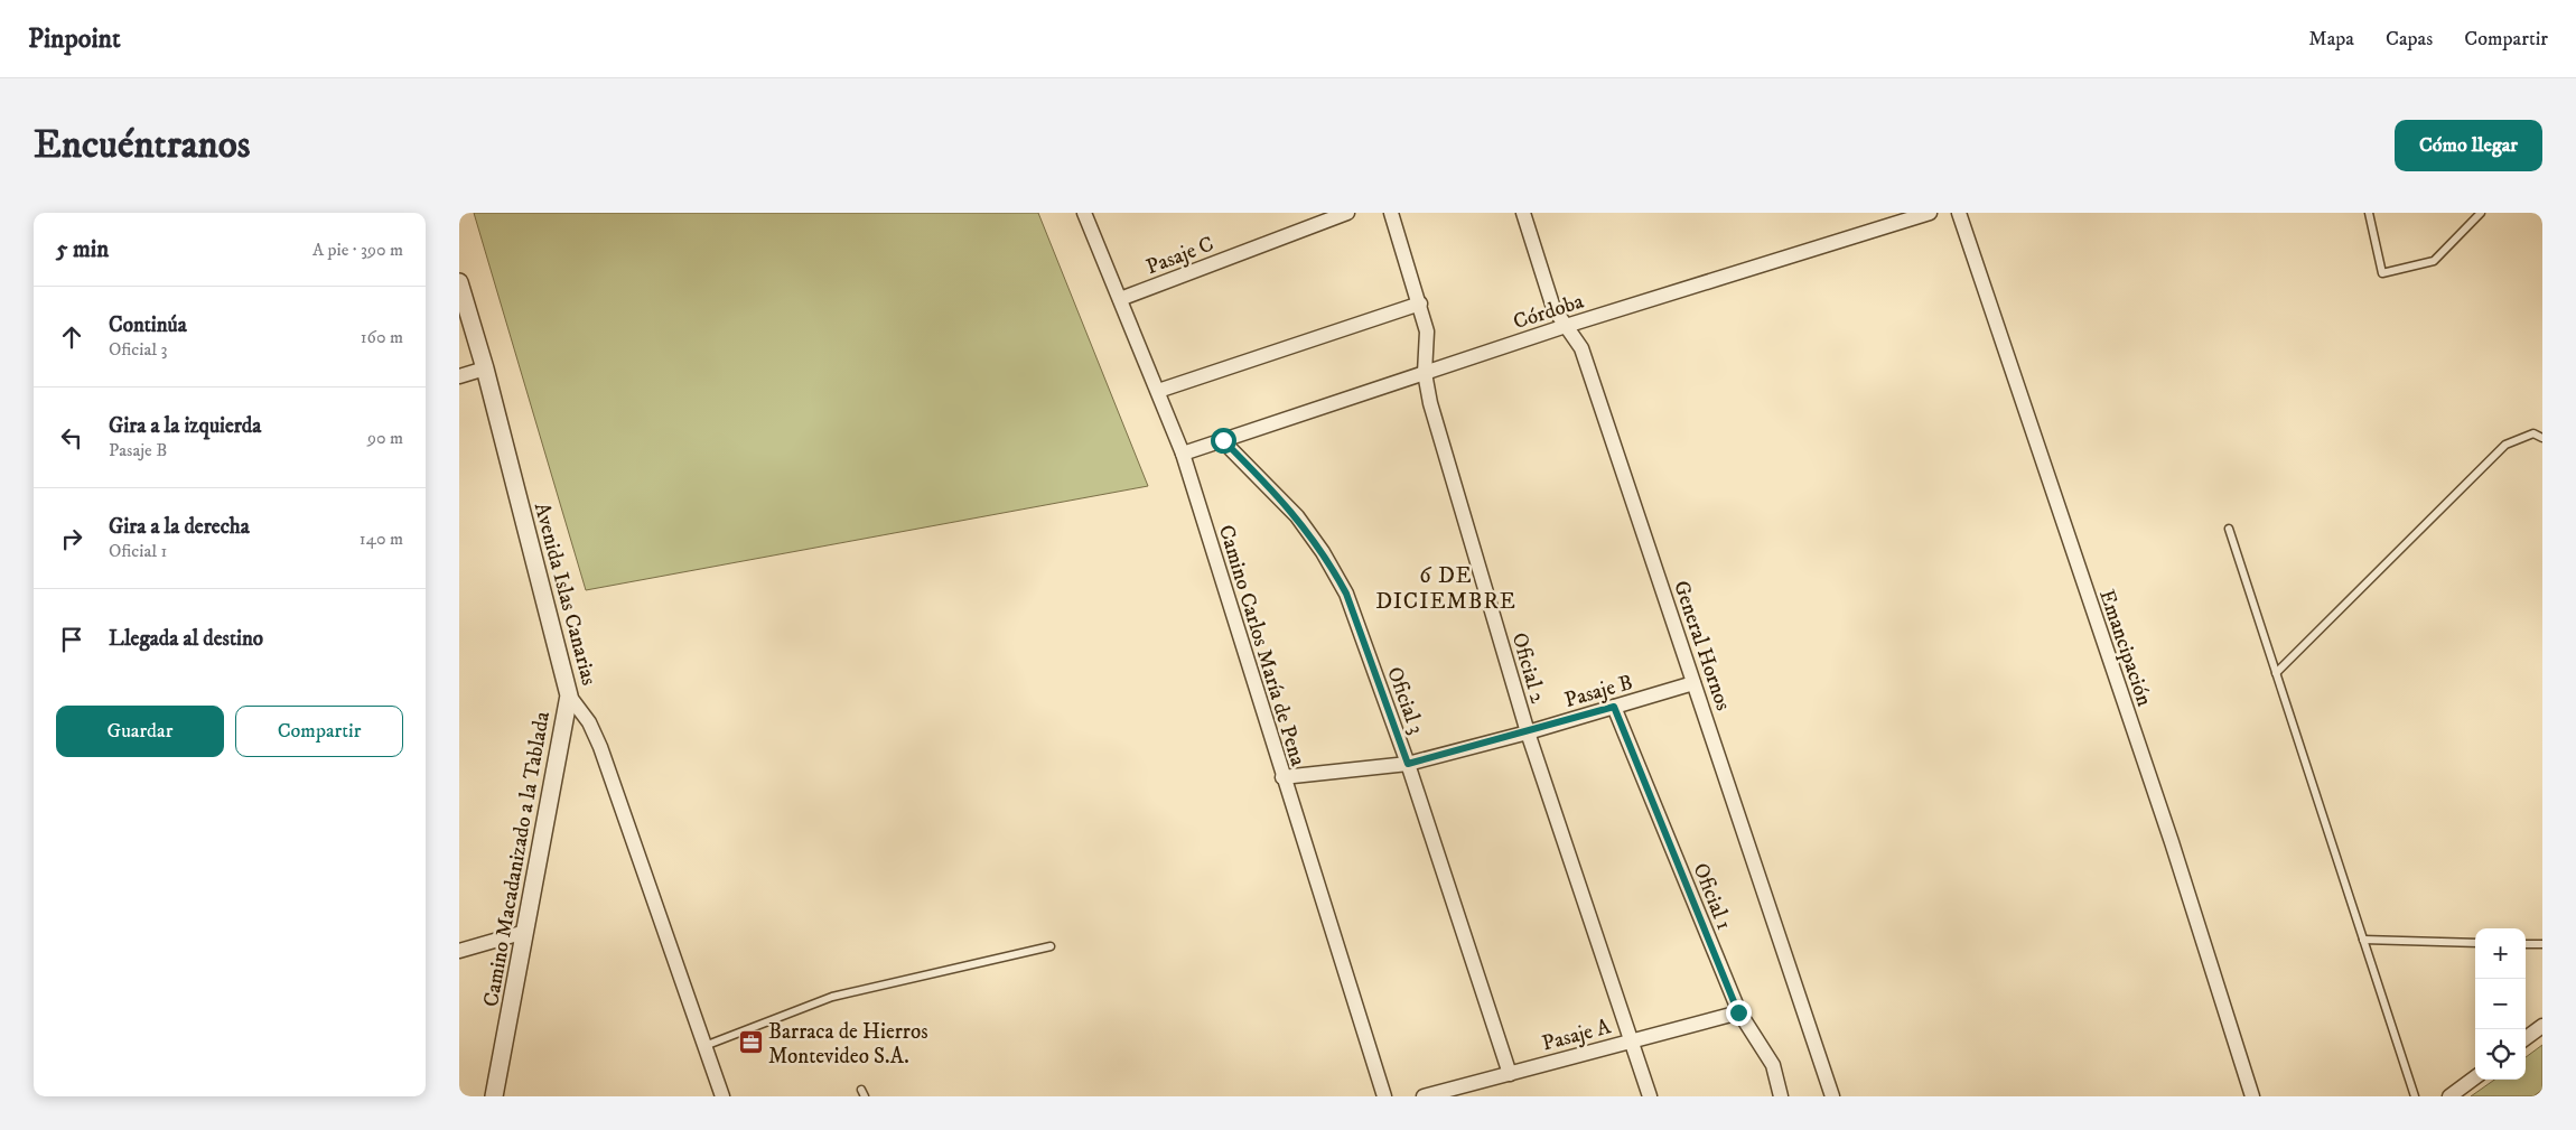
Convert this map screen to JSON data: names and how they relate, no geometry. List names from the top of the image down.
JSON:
{
  "streets": {
    "street": [
      "Pasaje C",
      "Córdoba",
      "Avenida Islas Canarias",
      "Camino Carlos María de Pena",
      "General Hornos",
      "Emancipación",
      "Oficial 2",
      "Pasaje B",
      "Oficial 3",
      "Camino Macadanizado a la Tablada",
      "Oficial 1",
      "Pasaje A"
    ]
  },
  "crossings": [
    ["Pasaje C", "Camino Carlos María de Pena"],
    ["Córdoba", "Camino Carlos María de Pena"],
    ["Córdoba", "General Hornos"],
    ["Córdoba", "Oficial 2"],
    ["Córdoba", "Oficial 3"],
    ["Avenida Islas Canarias", "Camino Macadanizado a la Tablada"],
    ["Camino Carlos María de Pena", "Pasaje B"],
    ["General Hornos", "Pasaje B"],
    ["Oficial 2", "Pasaje B"],
    ["Oficial 2", "Pasaje A"],
    ["Pasaje B", "Oficial 3"],
    ["Pasaje B", "Oficial 1"],
    ["Oficial 3", "Pasaje A"],
    ["Oficial 1", "Pasaje A"]
  ],
  "districts": ["6 DE DICIEMBRE"],
  "places": {
    "office": ["Barraca de Hierros Montevideo S.A."]
  },
  "page": {
    "header": "Pinpoint",
    "nav": ["Mapa", "Capas", "Compartir"],
    "buttons": [
      "Cómo llegar",
      ["Guardar", "Compartir"]
    ],
    "title": "Encuéntranos",
    "heading": ["5 min", "A pie · 390 m"],
    "list": [
      ["Continúa", "Oficial 3", "160 m"],
      ["Gira a la izquierda", "Pasaje B", "90 m"],
      ["Gira a la derecha", "Oficial 1", "140 m"],
      "Llegada al destino"
    ],
    "map_buttons": ["+", "−"]
  }
}
